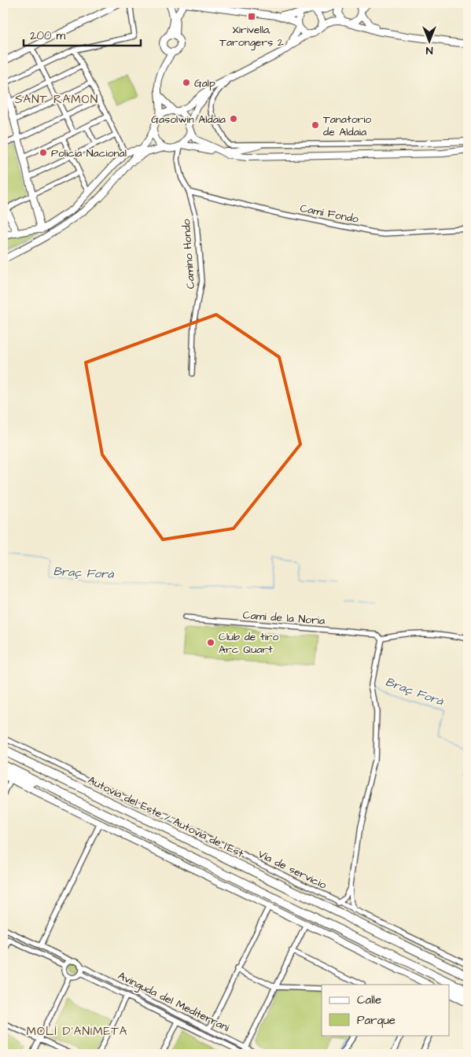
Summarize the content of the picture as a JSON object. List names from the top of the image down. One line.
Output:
{"streets":{"highway":["Autovía del Este / Autovia de l'Est"],"street":["Camí Fondo","Camino Hondo","Camí de la Noria","Vía de servicio","Avinguda del Mediterrani"]},"crossings":[["Camí Fondo","Camino Hondo"]],"districts":["SANT RAMON","MOLÍ D'ANIMETA"],"water":["Braç Forà"],"places":{"transit":["Xirivella, Tarongers 2"],"other":["Galp","Gasolwin Aldaia","Tanatorio de Aldaia","Policía Nacional","Club de tiro Arc Quart"]},"legend":["Calle","Parque"],"scale_bar":"200 m","north":"bottom"}
